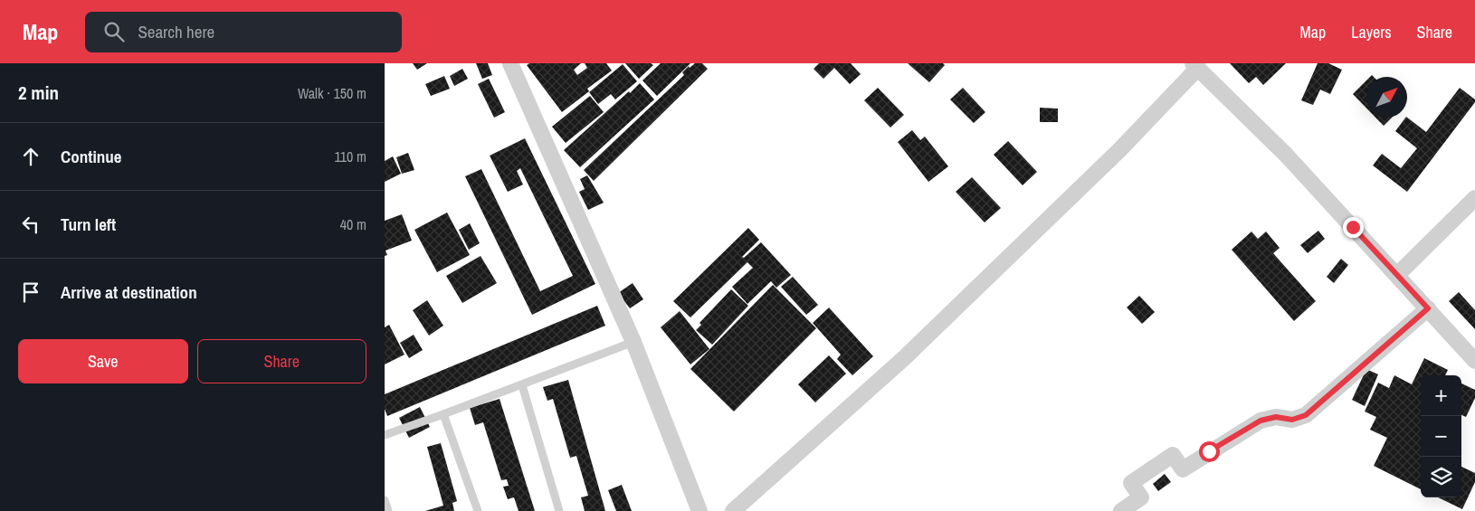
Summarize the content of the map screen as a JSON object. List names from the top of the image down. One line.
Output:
{"north":"top right","page":{"header":"Map","search":"Search here","nav":["Map","Layers","Share"],"heading":["2 min","Walk · 150 m"],"list":[["Continue","110 m"],["Turn left","40 m"],"Arrive at destination"],"buttons":["Save","Share"],"map_buttons":["+","−"]}}
